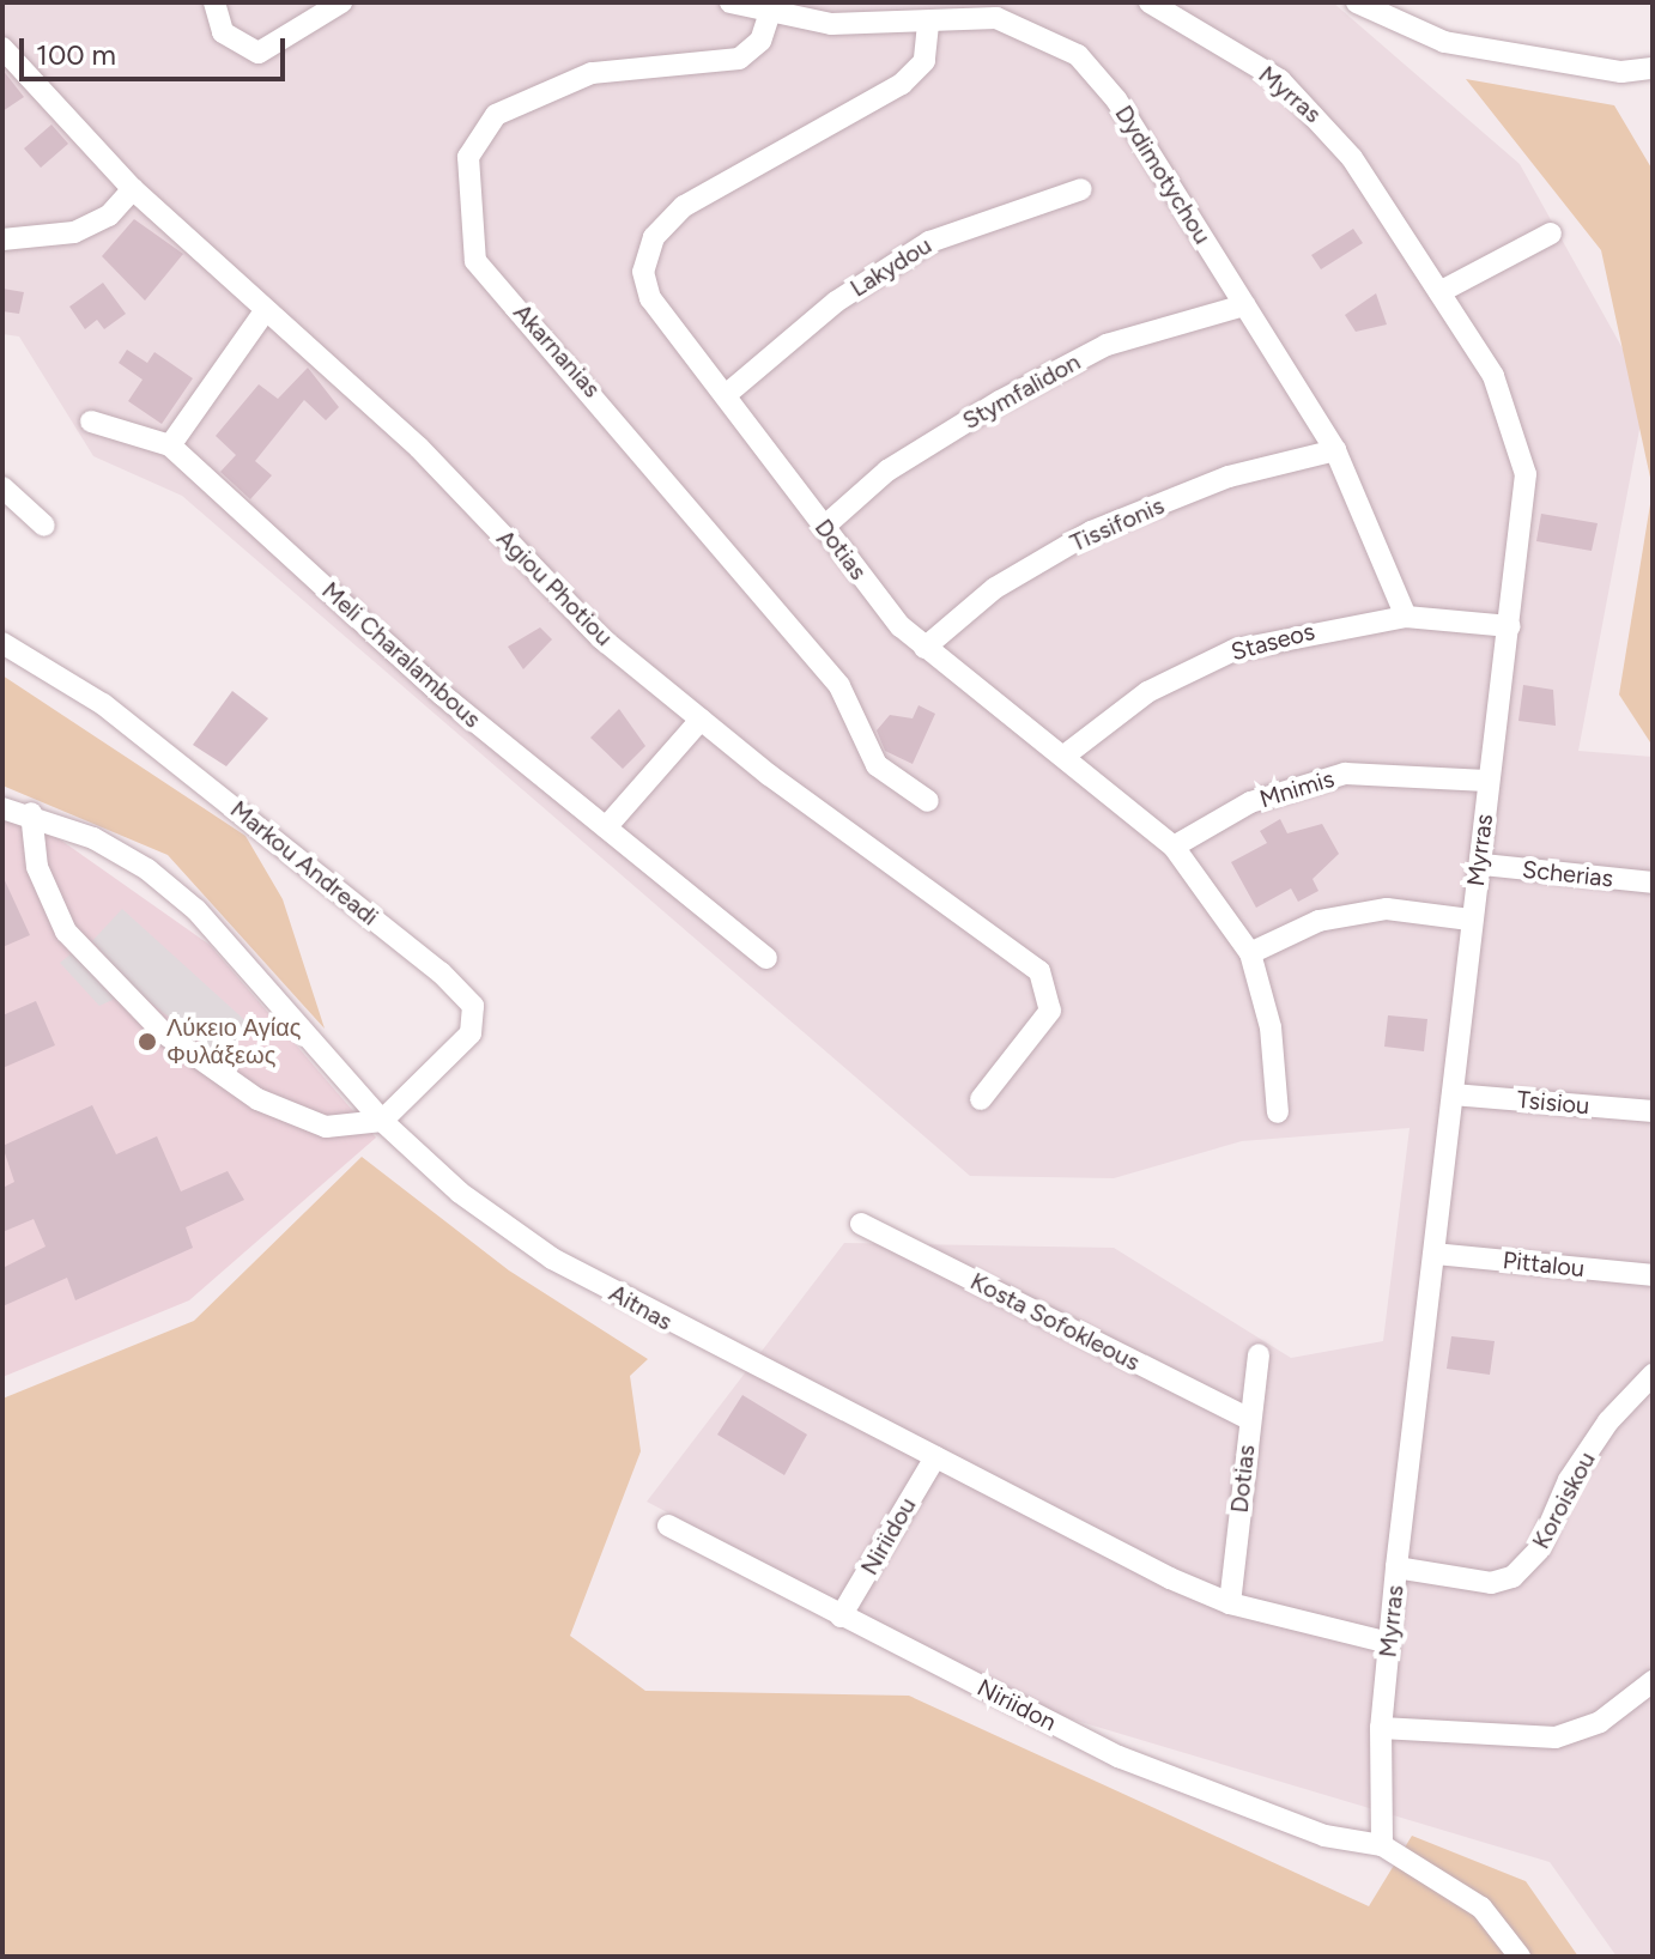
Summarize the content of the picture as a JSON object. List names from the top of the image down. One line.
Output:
{"streets":{"street":["Myrras","Dydimotychou","Lakydou","Akarnanias","Stymfalidon","Tissifonis","Dotias","Agiou Photiou","Staseos","Meli Charalambous","Mnimis","Markou Andreadi","Scherias","Tsisiou","Pittalou","Aitnas","Kosta Sofokleous","Koroiskou","Niriidou","Niriidon"]},"crossings":[["Myrras","Staseos"],["Myrras","Mnimis"],["Myrras","Scherias"],["Myrras","Tsisiou"],["Myrras","Pittalou"],["Myrras","Aitnas"],["Myrras","Koroiskou"],["Myrras","Niriidon"],["Dydimotychou","Akarnanias"],["Dydimotychou","Stymfalidon"],["Dydimotychou","Tissifonis"],["Dydimotychou","Dotias"],["Dydimotychou","Staseos"],["Lakydou","Dotias"],["Stymfalidon","Dotias"],["Tissifonis","Dotias"],["Dotias","Staseos"],["Dotias","Mnimis"],["Dotias","Aitnas"],["Dotias","Kosta Sofokleous"],["Markou Andreadi","Aitnas"],["Aitnas","Niriidou"],["Niriidou","Niriidon"]],"places":["Λύκειο Αγίας Φυλάξεως"],"scale_bar":"100 m"}
